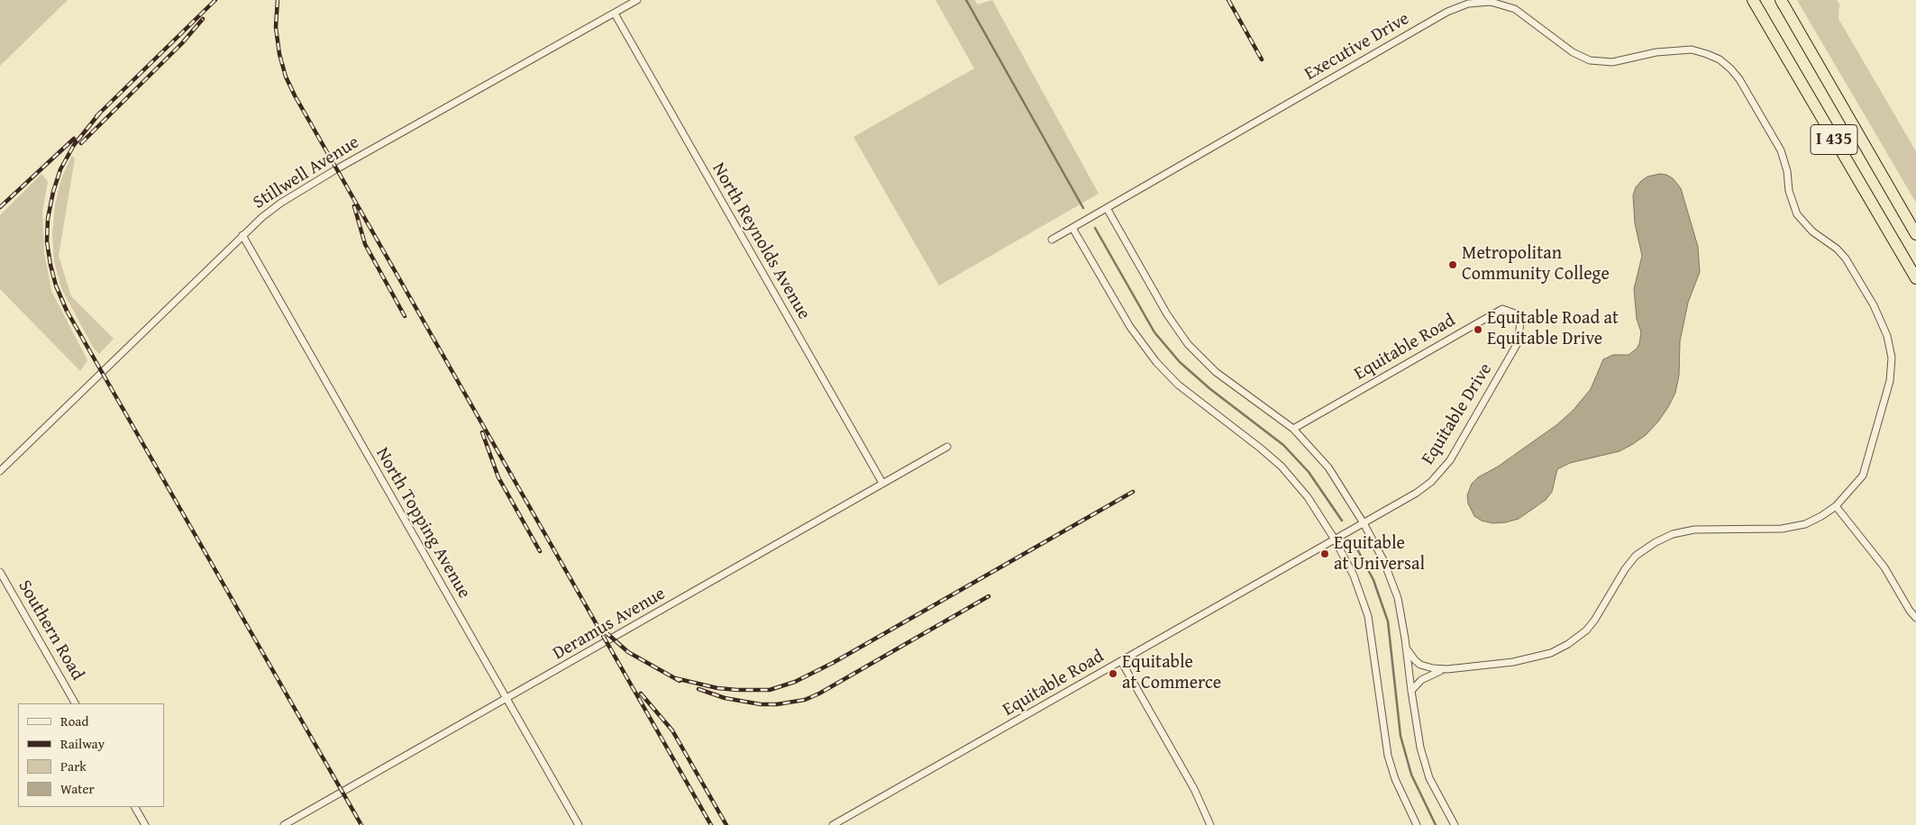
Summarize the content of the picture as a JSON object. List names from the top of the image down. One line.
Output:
{"streets":{"highway":["I 435"],"street":["Executive Drive","Stillwell Avenue","North Reynolds Avenue","Equitable Road","Equitable Drive","North Topping Avenue","Deramus Avenue","Southern Road"]},"crossings":[["Stillwell Avenue","North Reynolds Avenue"],["Stillwell Avenue","North Topping Avenue"],["North Reynolds Avenue","Deramus Avenue"],["Equitable Road","Equitable Drive"],["North Topping Avenue","Deramus Avenue"]],"places":["Metropolitan Community College","Equitable Road at Equitable Drive","Equitable at Universal","Equitable at Commerce"],"legend":["Road","Railway","Park","Water"]}
